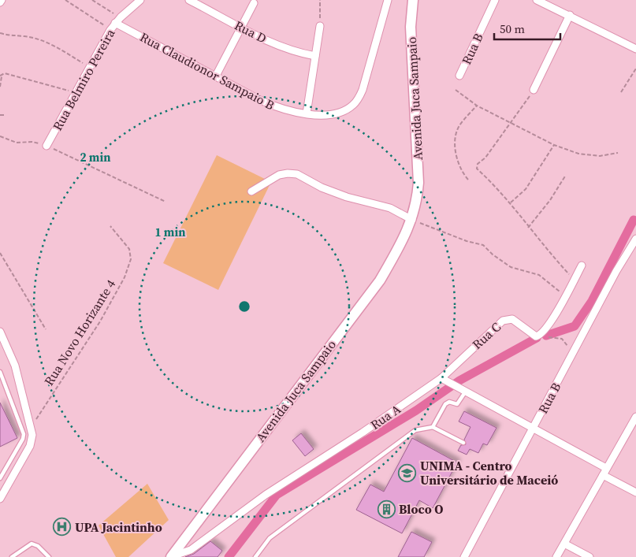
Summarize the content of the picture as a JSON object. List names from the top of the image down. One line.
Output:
{"streets":{"main road":["Avenida Juca Sampaio"],"street":["Rua D","Rua B","Rua Claudionor Sampaio B","Rua Belmiro Pereira","Rua C","Rua A"],"path":["Rua Novo Horizante 4"]},"crossings":[["Rua Claudionor Sampaio B","Rua Belmiro Pereira"],["Avenida Juca Sampaio","Rua A"],["Rua C","Rua A"]],"places":{"school or university":["UNIMA - Centro Universitário de Maceió"],"building":["Bloco O"],"hospital":["UPA Jacintinho"]},"scale_bar":"50 m","rings":["2 min","1 min"]}
